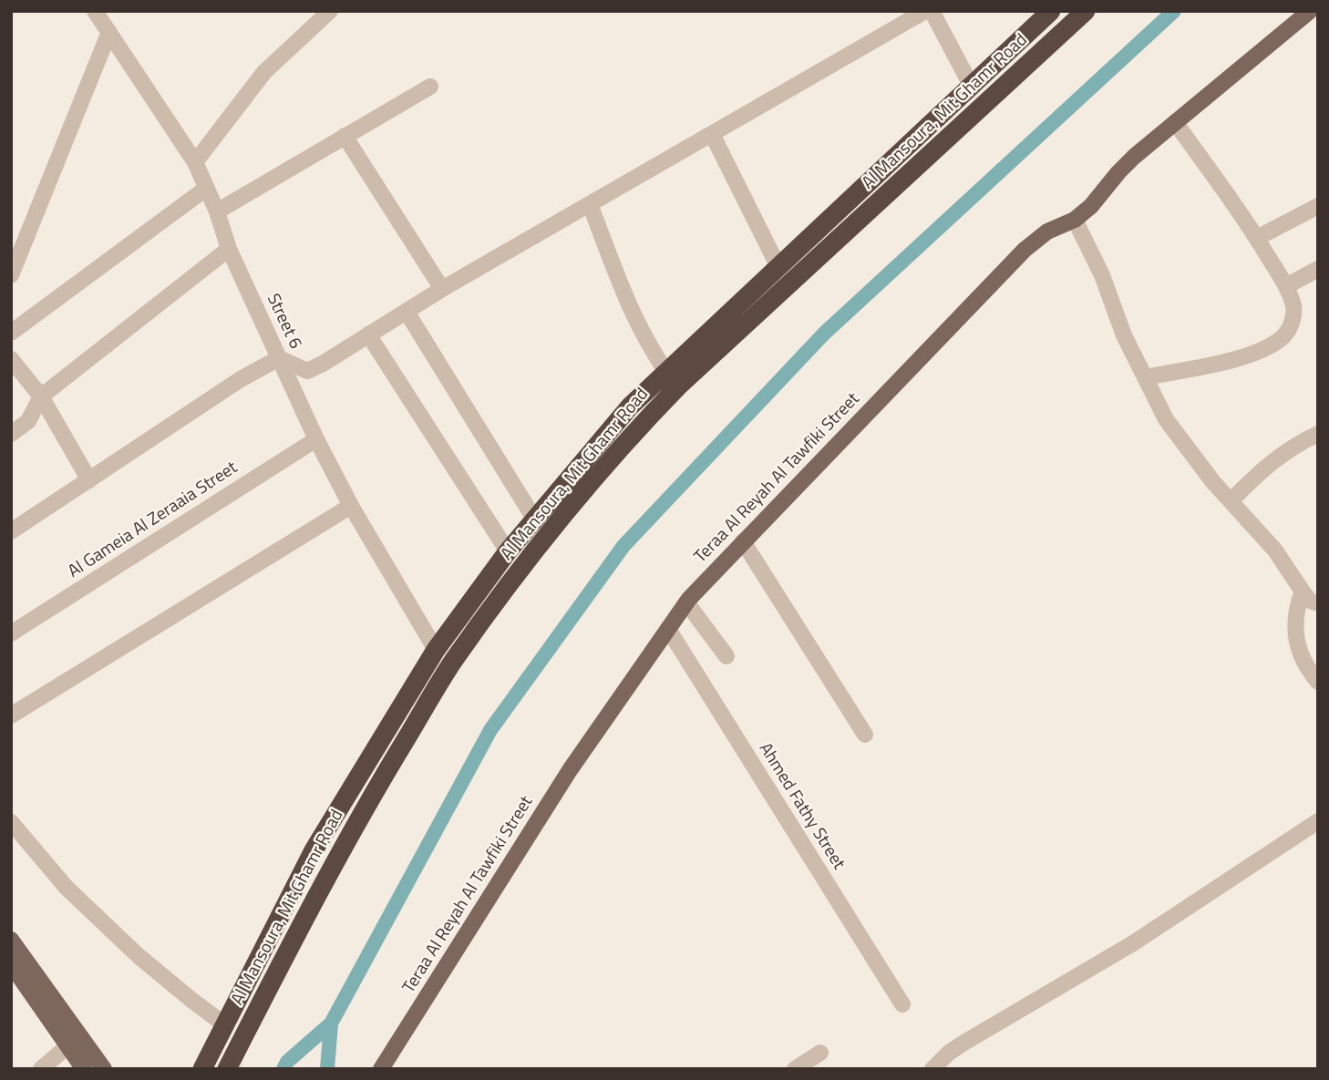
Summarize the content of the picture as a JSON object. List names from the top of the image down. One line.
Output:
{"streets":{"highway":["Al Mansoura, Mit Ghamr Road"],"main road":["Teraa Al Reyah Al Tawfiki Street"],"street":["Street 6","Al Gameia Al Zeraaia Street","Ahmed Fathy Street"]},"crossings":[["Al Mansoura, Mit Ghamr Road","Street 6"],["Street 6","Al Gameia Al Zeraaia Street"],["Teraa Al Reyah Al Tawfiki Street","Ahmed Fathy Street"]]}
